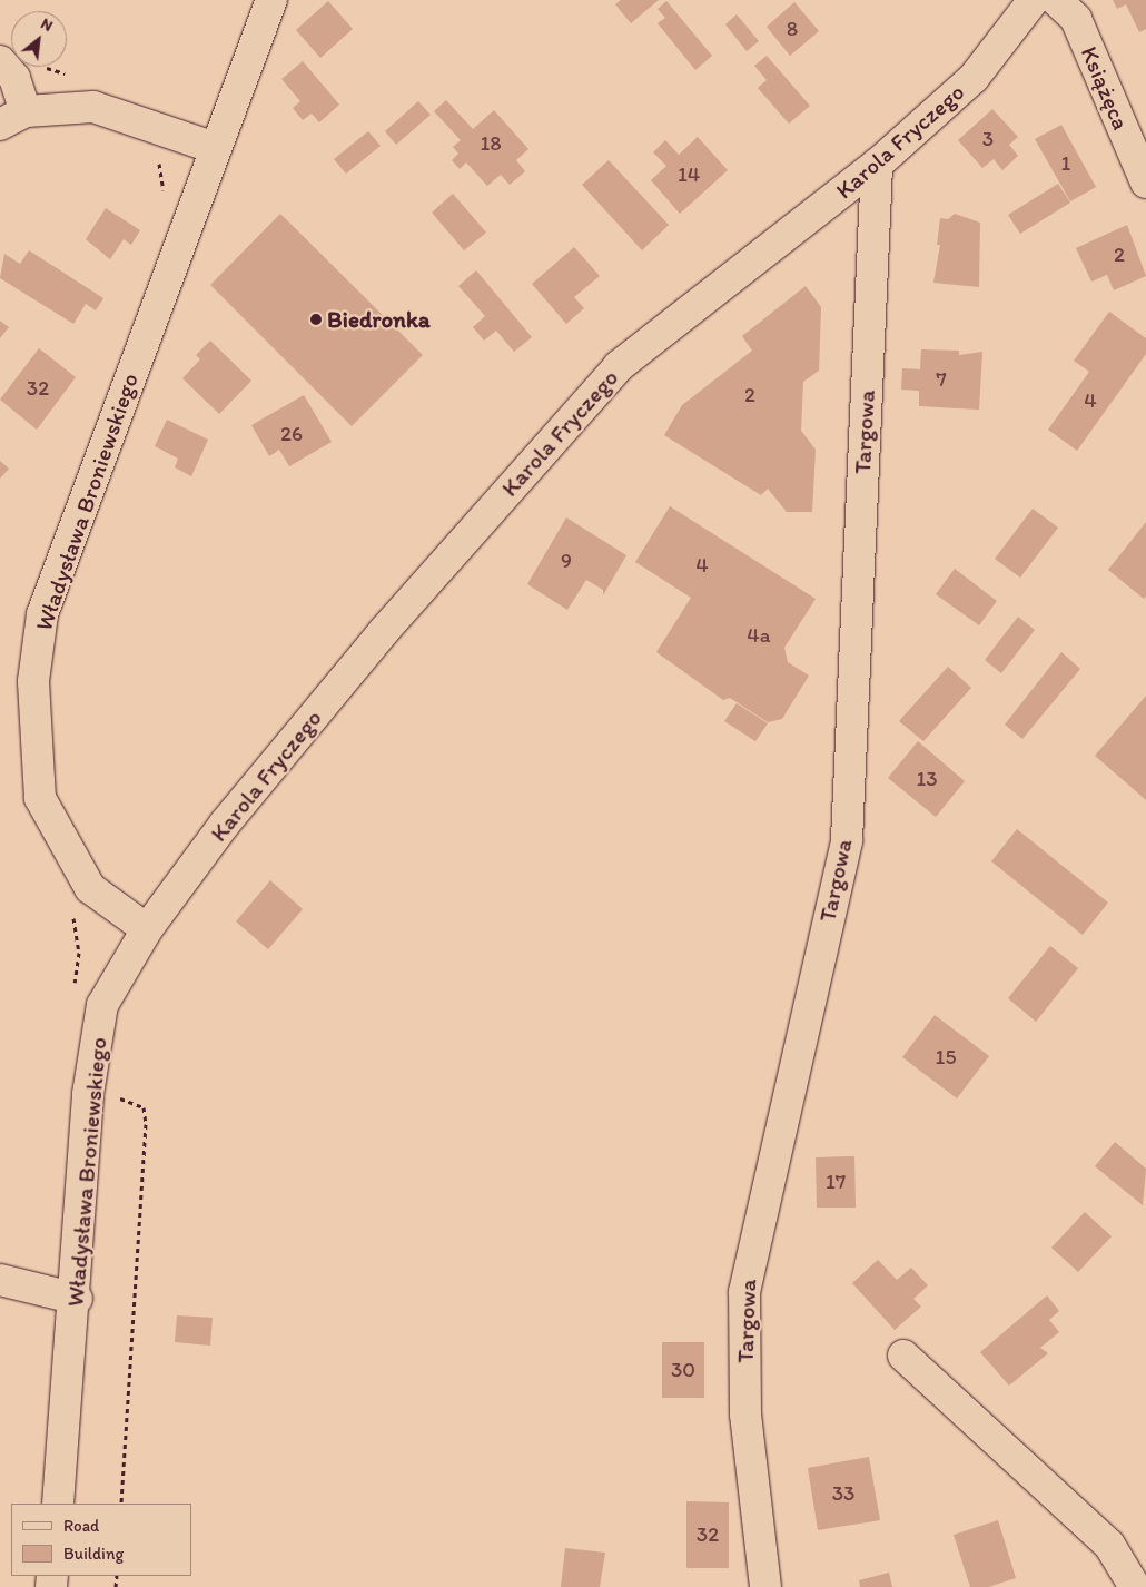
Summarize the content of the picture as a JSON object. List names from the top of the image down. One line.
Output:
{"streets":{"street":["Książęca","Karola Fryczego","Targowa","Władysława Broniewskiego"]},"crossings":[["Karola Fryczego","Targowa"],["Karola Fryczego","Władysława Broniewskiego"]],"places":["Biedronka"],"house_numbers":["8","3","18","1","14","2","7","32","2","4","26","9","4","4a","13","15","17","30","33","32"],"legend":["Road","Building"],"north":"top right"}
